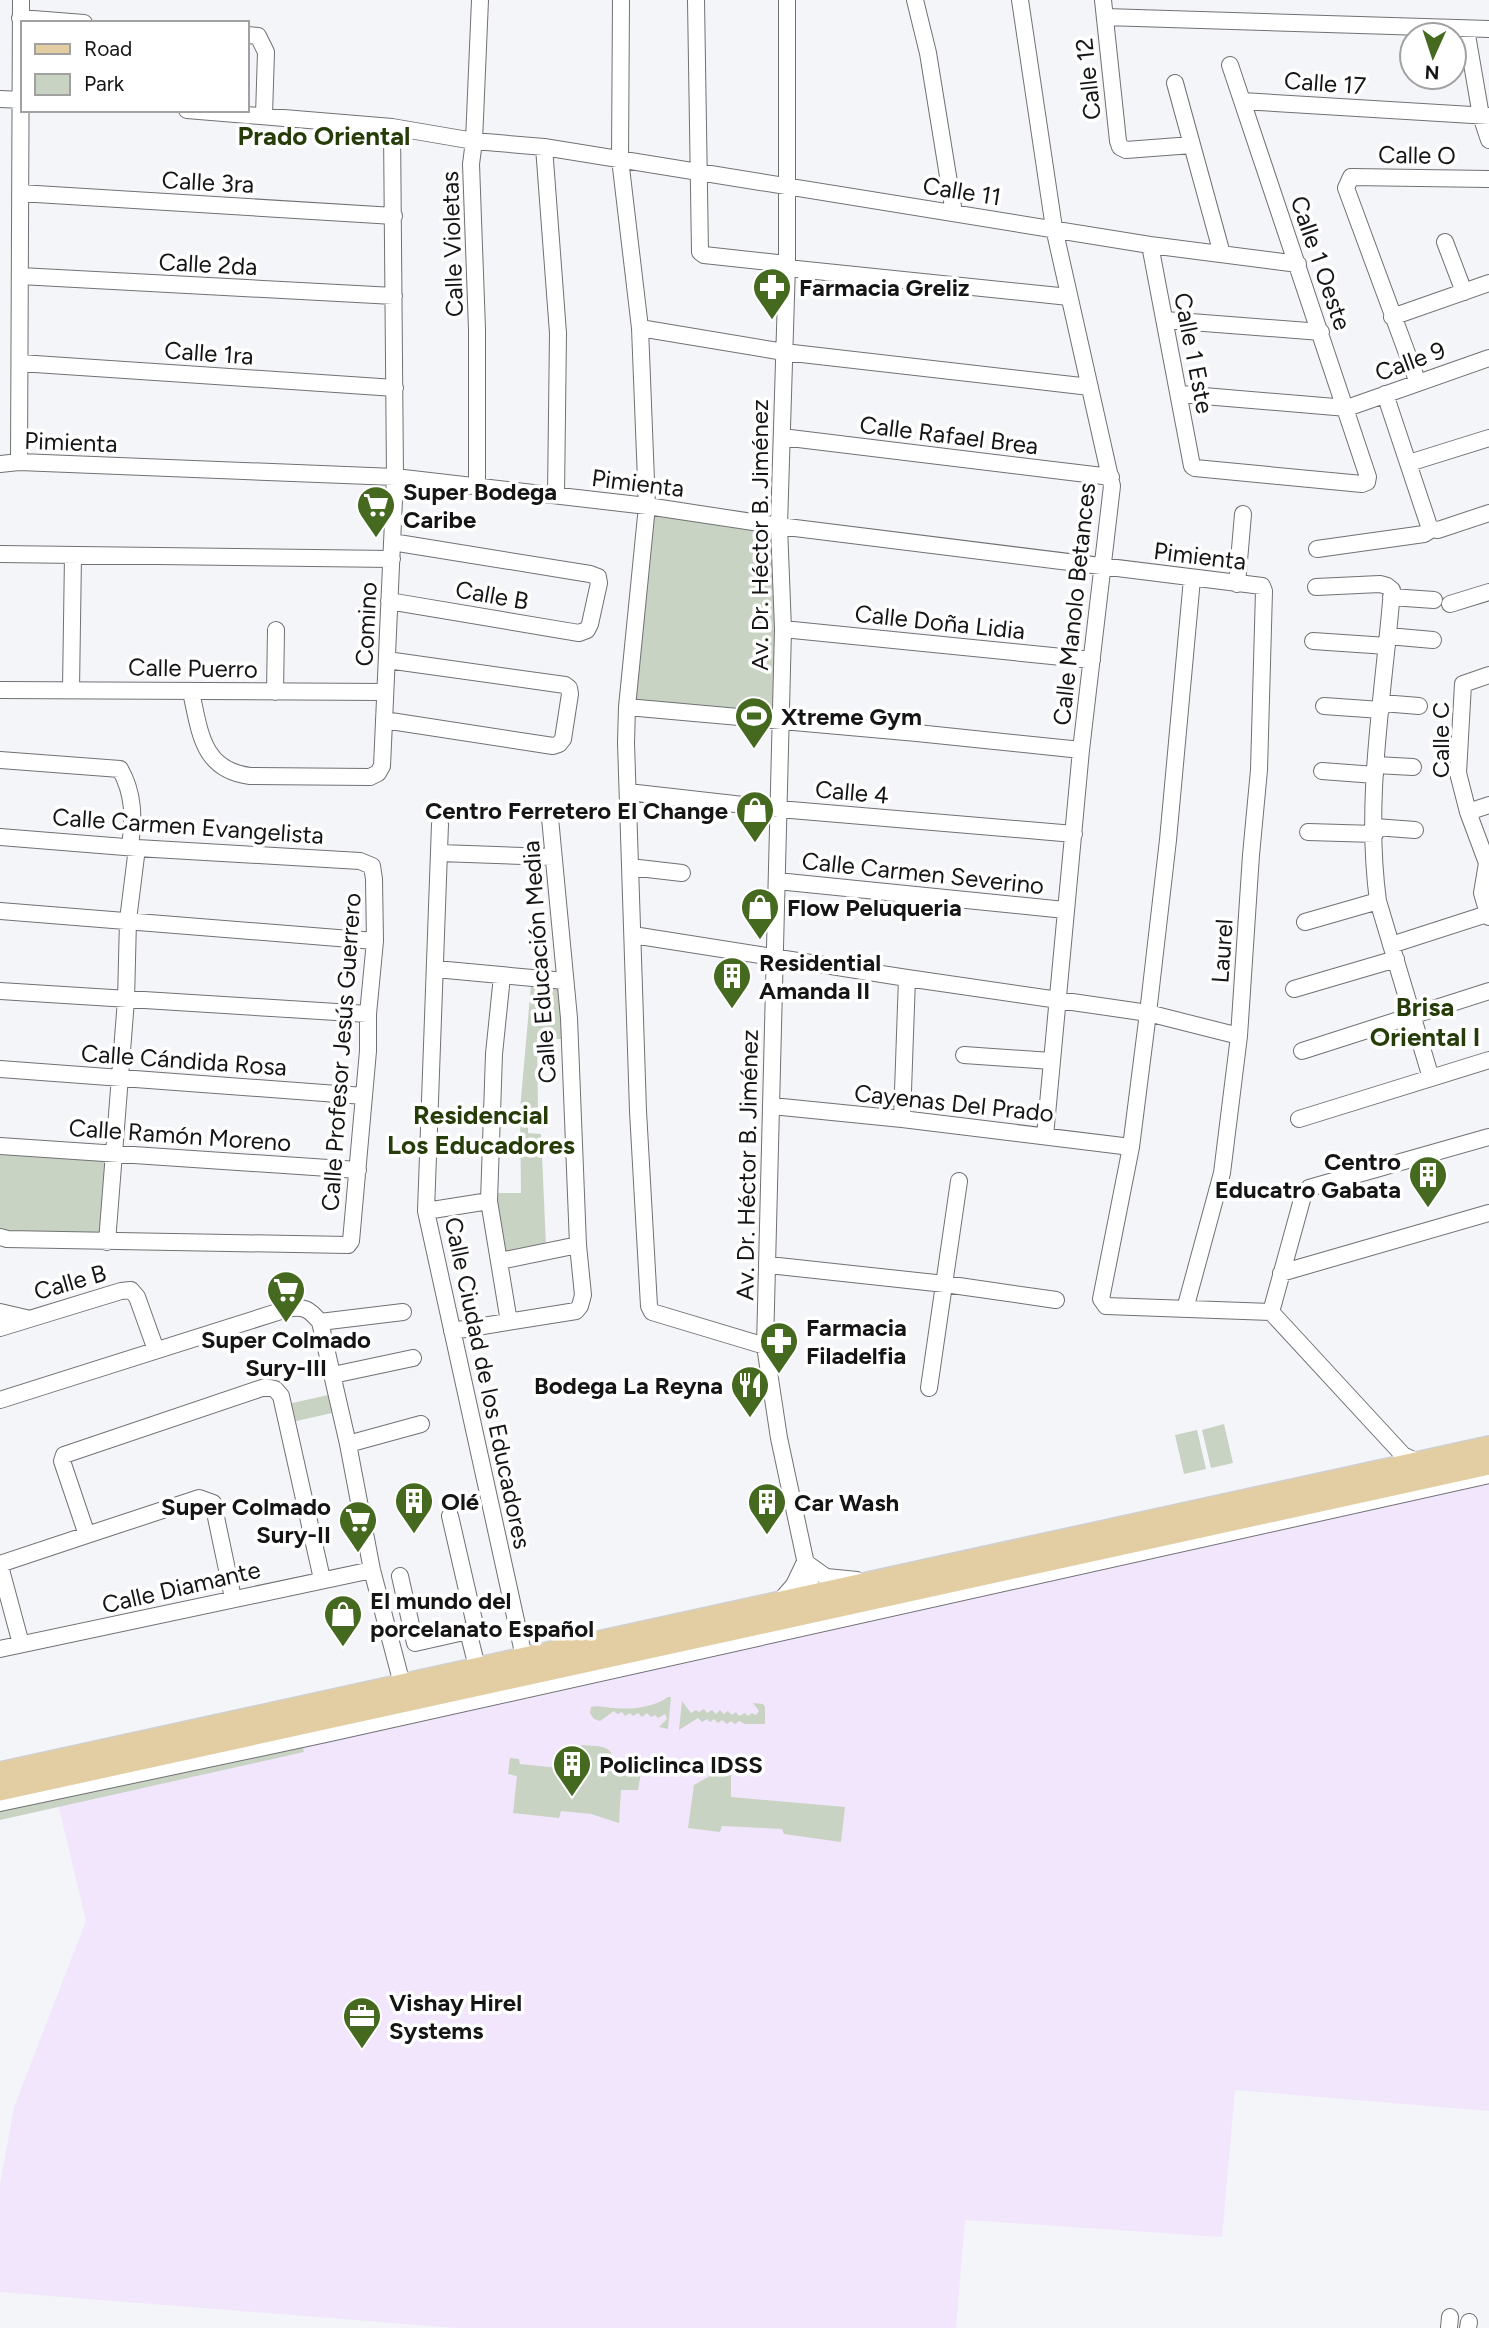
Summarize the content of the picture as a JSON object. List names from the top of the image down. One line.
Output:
{"streets":{"street":["Calle 12","Calle 17","Calle O","Calle 3ra","Calle 11","Calle Violetas","Calle 1 Oeste","Calle 2da","Calle 1ra","Calle 1 Este","Calle 9","Calle Rafael Brea","Pimienta","Av. Dr. Héctor B. Jiménez","Calle B","Calle Manolo Betances","Calle Doña Lidia","Comino","Calle Puerro","Calle C","Calle 4","Calle Carmen Evangelista","Calle Carmen Severino","Laurel","Calle Educación Media","Calle Profesor Jesús Guerrero","Calle Cándida Rosa","Cayenas Del Prado","Calle Ramón Moreno","Calle Ciudad de los Educadores","Calle Diamante"]},"crossings":[["Calle 17","Calle 1 Oeste"],["Calle 3ra","Comino"],["Calle 11","Calle Violetas"],["Calle 11","Calle 1 Oeste"],["Calle 11","Calle 1 Este"],["Calle 11","Av. Dr. Héctor B. Jiménez"],["Calle 11","Calle Manolo Betances"],["Calle 11","Comino"],["Calle Violetas","Pimienta"],["Calle 1 Oeste","Calle 1 Este"],["Calle 1 Oeste","Calle 9"],["Calle 2da","Comino"],["Calle 1ra","Comino"],["Calle Rafael Brea","Av. Dr. Héctor B. Jiménez"],["Calle Rafael Brea","Calle Manolo Betances"],["Pimienta","Av. Dr. Héctor B. Jiménez"],["Pimienta","Calle Manolo Betances"],["Pimienta","Comino"],["Pimienta","Laurel"],["Av. Dr. Héctor B. Jiménez","Calle Doña Lidia"],["Av. Dr. Héctor B. Jiménez","Calle 4"],["Av. Dr. Héctor B. Jiménez","Calle Carmen Severino"],["Av. Dr. Héctor B. Jiménez","Cayenas Del Prado"],["Calle B","Comino"],["Calle Manolo Betances","Calle Doña Lidia"],["Calle Manolo Betances","Calle 4"],["Calle Manolo Betances","Calle Carmen Severino"],["Calle Manolo Betances","Cayenas Del Prado"],["Comino","Calle Puerro"],["Calle Carmen Evangelista","Calle Profesor Jesús Guerrero"],["Calle Educación Media","Calle Ciudad de los Educadores"],["Calle Profesor Jesús Guerrero","Calle Cándida Rosa"],["Calle Profesor Jesús Guerrero","Calle Ramón Moreno"]],"districts":["Prado Oriental","Brisa Oriental I","Residencial Los Educadores"],"places":{"pharmacy":["Farmacia Greliz","Farmacia Filadelfia"],"supermarket":["Super Bodega Caribe","Super Colmado Sury-III","Super Colmado Sury-II"],"sports":["Xtreme Gym"],"shop":["Centro Ferretero El Change","Flow Peluqueria","El mundo del porcelanato Español"],"building":["Residential Amanda II","Centro Educatro Gabata","Olé","Car Wash","Policlinca IDSS"],"restaurant":["Bodega La Reyna"],"office":["Vishay Hirel Systems"]},"legend":["Road","Park"],"north":"bottom"}
